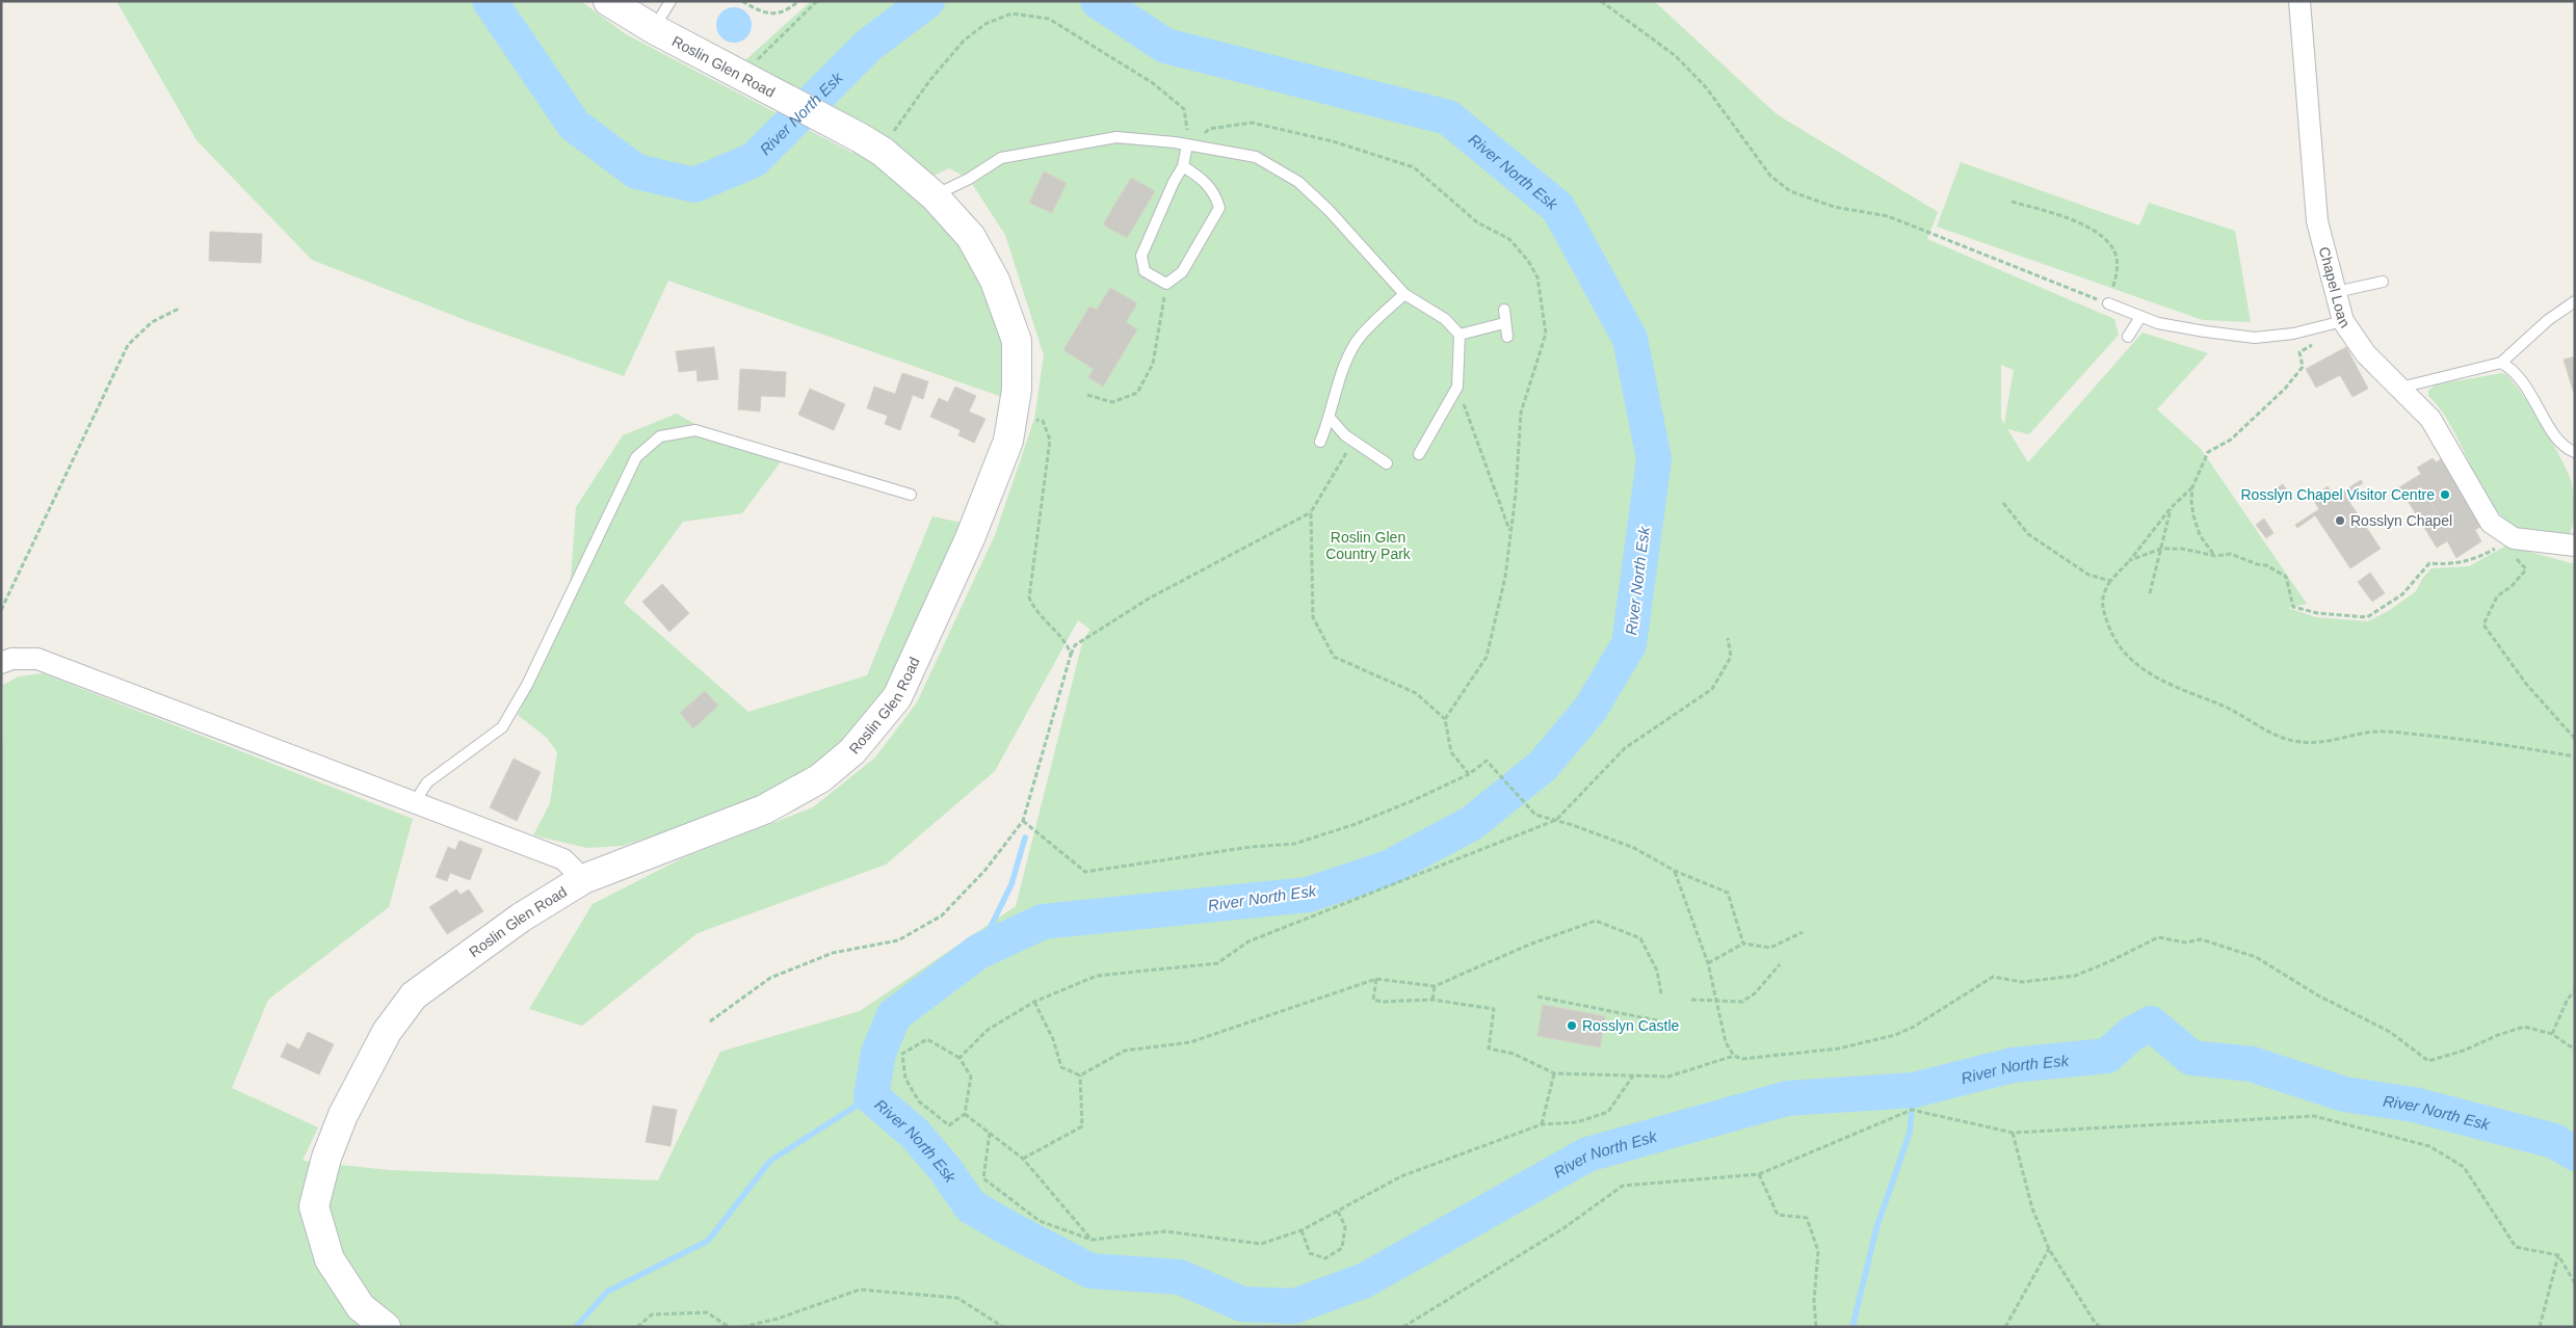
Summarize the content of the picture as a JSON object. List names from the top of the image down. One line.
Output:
{"streets":{"main road":["Roslin Glen Road"],"street":["Chapel Loan"]},"water":["River North Esk"],"parks":["Roslin Glen Country Park"],"places":["Rosslyn Chapel Visitor Centre","Rosslyn Chapel","Rosslyn Castle"]}
